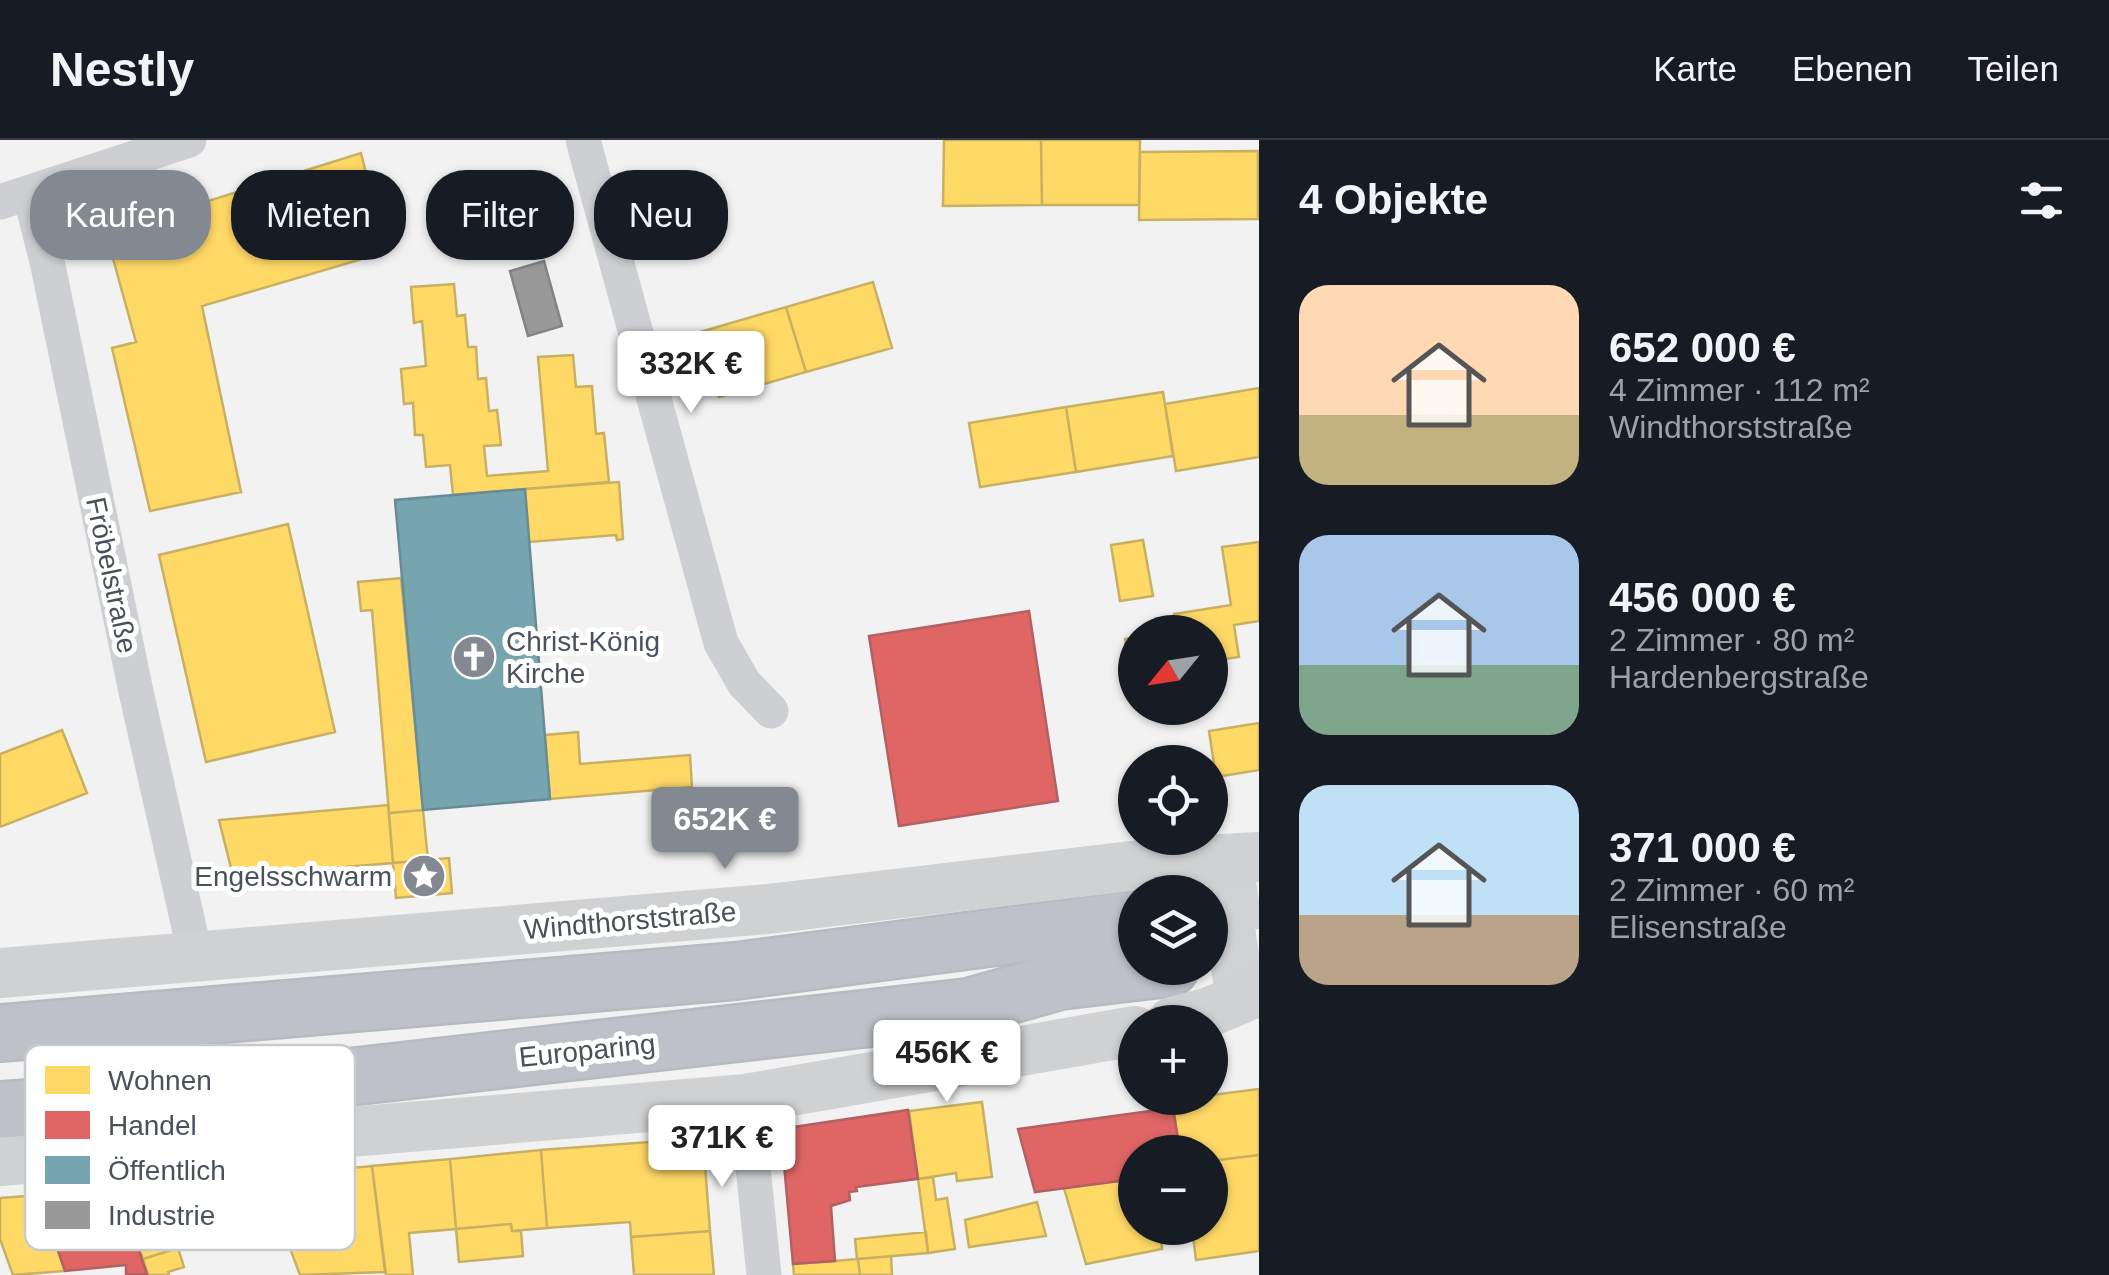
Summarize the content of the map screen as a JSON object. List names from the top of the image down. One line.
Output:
{"streets":{"highway":["Europaring"],"main road":["Windthorststraße"],"street":["Fröbelstraße"]},"crossings":[["Fröbelstraße","Windthorststraße"]],"places":{"church":["Christ-König Kirche"],"place":["Engelsschwarm"]},"legend":["Wohnen","Handel","Öffentlich","Industrie"],"north":"bottom left","page":{"header":"Nestly","nav":["Karte","Ebenen","Teilen"],"heading":"4 Objekte","chip":["Kaufen","Mieten","Filter","Neu"],"list":[{"name":"652 000 €","note":"4 Zimmer · 112 m² · Windthorststraße"},{"name":"456 000 €","note":"2 Zimmer · 80 m² · Hardenbergstraße"},{"name":"371 000 €","note":"2 Zimmer · 60 m² · Elisenstraße"}],"price":["332K €","652K €","456K €","371K €"],"map_buttons":["+","−"]}}
